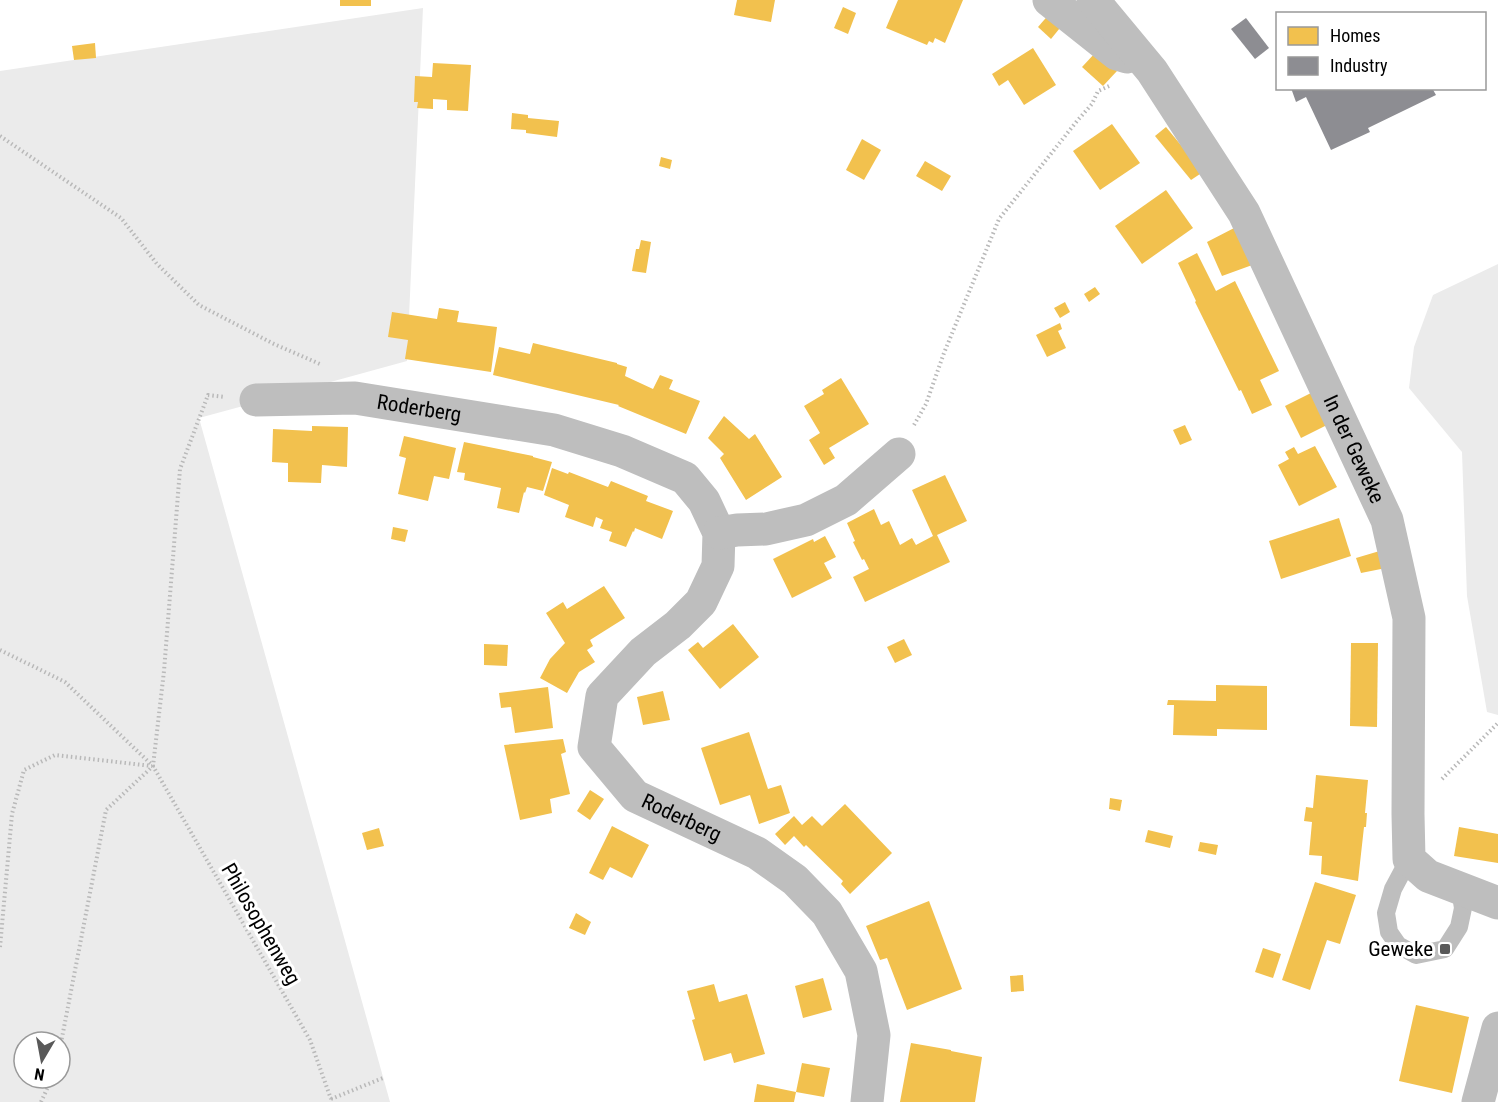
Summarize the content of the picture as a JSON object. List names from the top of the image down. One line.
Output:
{"streets":{"street":["Roderberg","In der Geweke"],"path":["Philosophenweg"]},"places":{"transit":["Geweke"]},"legend":["Homes","Industry"],"north":"bottom"}
